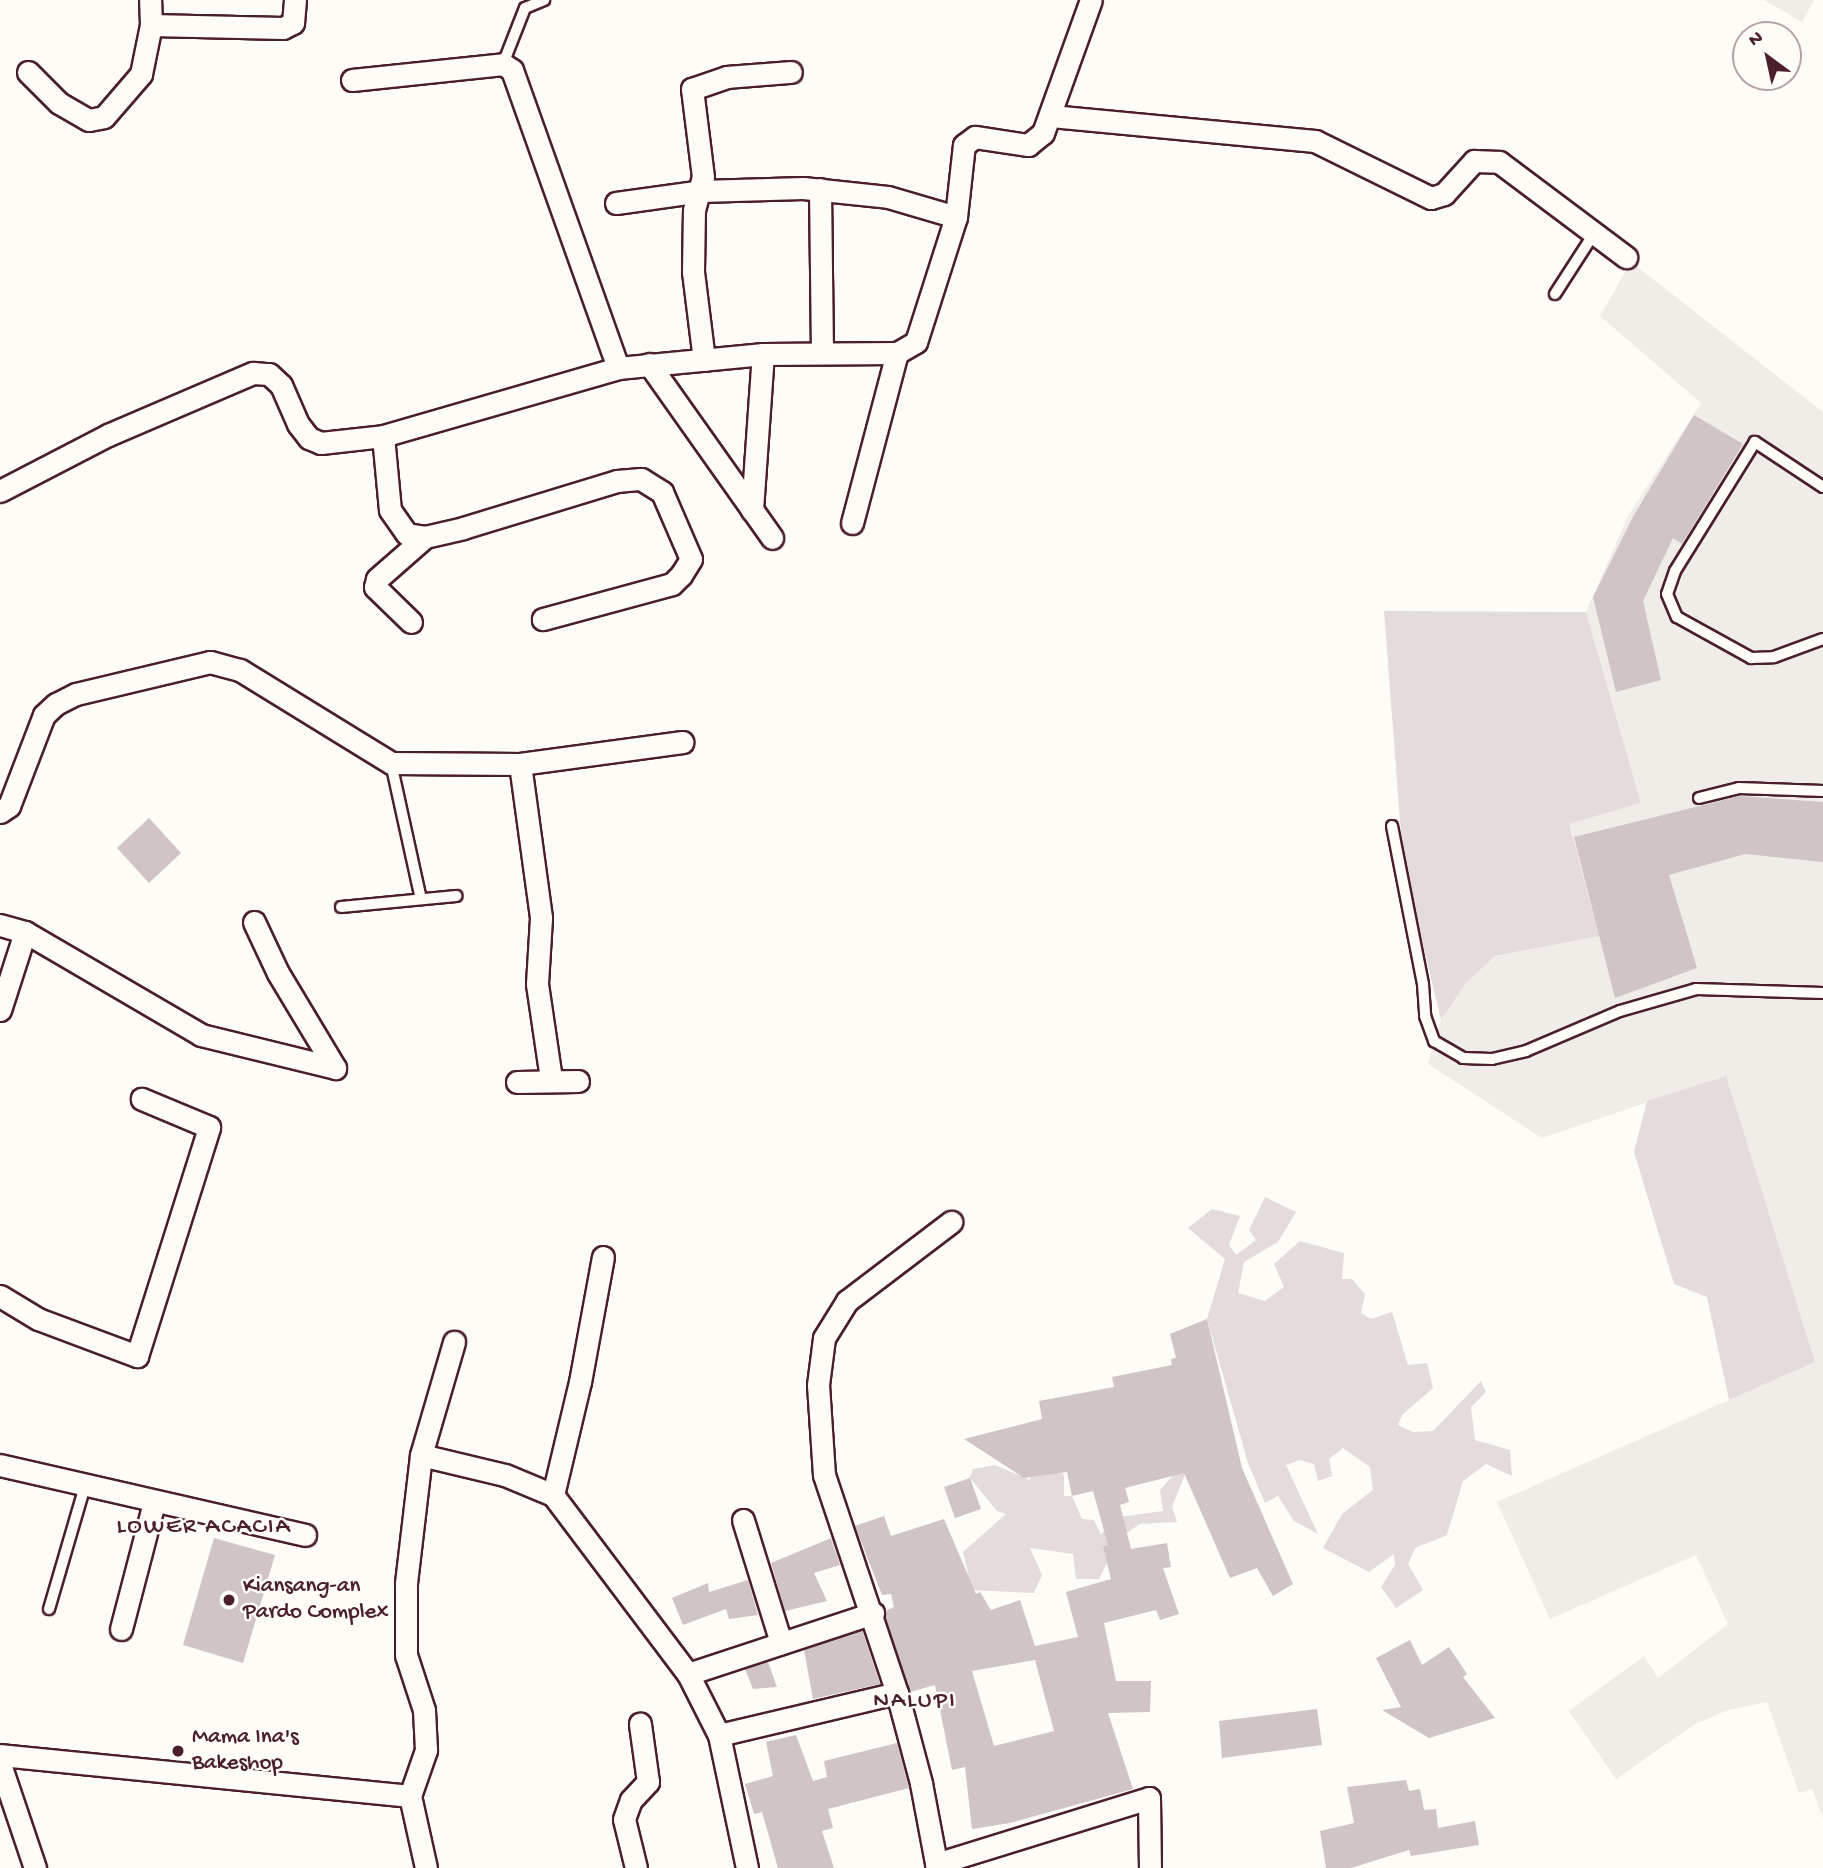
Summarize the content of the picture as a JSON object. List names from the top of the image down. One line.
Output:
{"districts":["LOWER ACACIA","NALUPI"],"places":["Kiansang-an Pardo Complex","Mama Ina's Bakeshop"],"north":"top left"}
